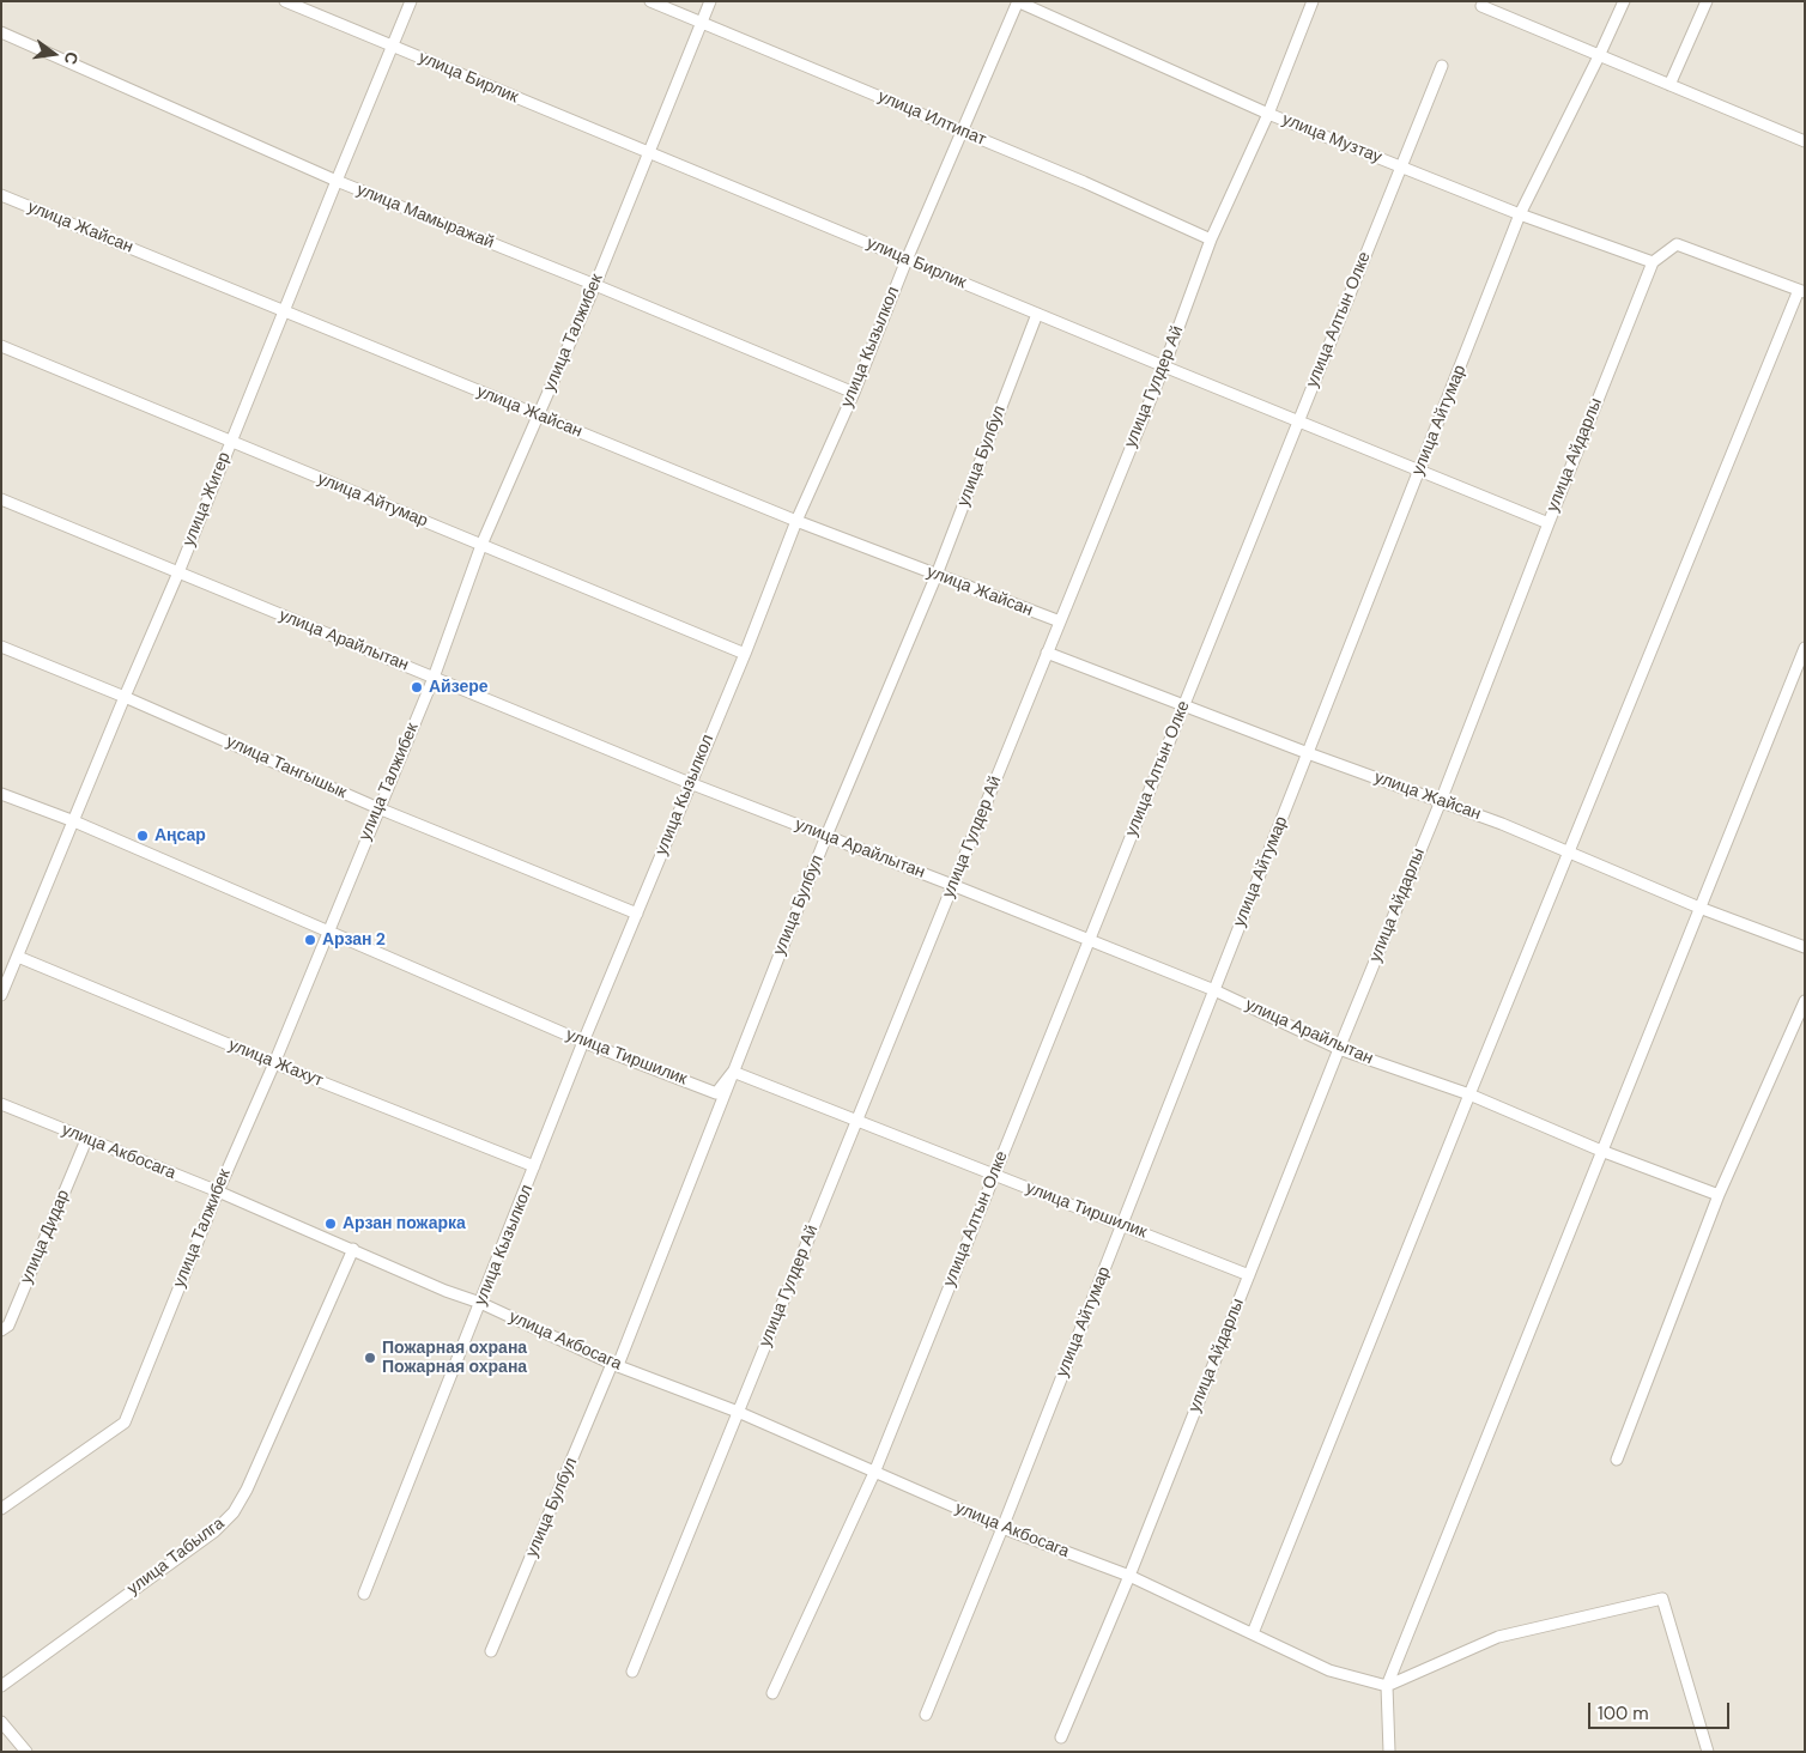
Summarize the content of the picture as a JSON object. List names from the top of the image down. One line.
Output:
{"streets":{"street":["улица Бирлик","улица Илтипат","улица Музтау","улица Мамыражай","улица Жайсан","улица Алтын Олке","улица Талжибек","улица Кызылкол","улица Гулдер Ай","улица Айтумар","улица Айдарлы","улица Булбул","улица Жигер","улица Арайлытан","улица Тангышык","улица Тиршилик","улица Жахут","улица Акбосага","улица Дидар","улица Табылга"]},"crossings":[["улица Бирлик","улица Алтын Олке"],["улица Бирлик","улица Талжибек"],["улица Бирлик","улица Кызылкол"],["улица Бирлик","улица Гулдер Ай"],["улица Бирлик","улица Айтумар"],["улица Бирлик","улица Айдарлы"],["улица Бирлик","улица Булбул"],["улица Бирлик","улица Жигер"],["улица Илтипат","улица Талжибек"],["улица Илтипат","улица Кызылкол"],["улица Илтипат","улица Гулдер Ай"],["улица Музтау","улица Алтын Олке"],["улица Музтау","улица Кызылкол"],["улица Музтау","улица Гулдер Ай"],["улица Музтау","улица Айтумар"],["улица Музтау","улица Айдарлы"],["улица Мамыражай","улица Талжибек"],["улица Мамыражай","улица Кызылкол"],["улица Мамыражай","улица Жигер"],["улица Жайсан","улица Алтын Олке"],["улица Жайсан","улица Талжибек"],["улица Жайсан","улица Кызылкол"],["улица Жайсан","улица Гулдер Ай"],["улица Жайсан","улица Айтумар"],["улица Жайсан","улица Айдарлы"],["улица Жайсан","улица Булбул"],["улица Жайсан","улица Жигер"],["улица Алтын Олке","улица Арайлытан"],["улица Алтын Олке","улица Тиршилик"],["улица Алтын Олке","улица Акбосага"],["улица Талжибек","улица Айтумар"],["улица Талжибек","улица Арайлытан"],["улица Талжибек","улица Тангышык"],["улица Талжибек","улица Тиршилик"],["улица Талжибек","улица Жахут"],["улица Талжибек","улица Акбосага"],["улица Кызылкол","улица Айтумар"],["улица Кызылкол","улица Арайлытан"],["улица Кызылкол","улица Тангышык"],["улица Кызылкол","улица Тиршилик"],["улица Кызылкол","улица Жахут"],["улица Кызылкол","улица Акбосага"],["улица Гулдер Ай","улица Арайлытан"],["улица Гулдер Ай","улица Тиршилик"],["улица Гулдер Ай","улица Акбосага"],["улица Айтумар","улица Жигер"],["улица Айтумар","улица Арайлытан"],["улица Айтумар","улица Тиршилик"],["улица Айтумар","улица Акбосага"],["улица Айдарлы","улица Арайлытан"],["улица Айдарлы","улица Тиршилик"],["улица Айдарлы","улица Акбосага"],["улица Булбул","улица Арайлытан"],["улица Булбул","улица Тиршилик"],["улица Булбул","улица Акбосага"],["улица Жигер","улица Арайлытан"],["улица Жигер","улица Тангышык"],["улица Жигер","улица Тиршилик"],["улица Жигер","улица Жахут"],["улица Акбосага","улица Дидар"],["улица Акбосага","улица Табылга"]],"places":["Айзере","Аңсар","Арзан 2","Арзан пожарка","Пожарная охрана Пожарная охрана"],"scale_bar":"100 m","north":"right"}
